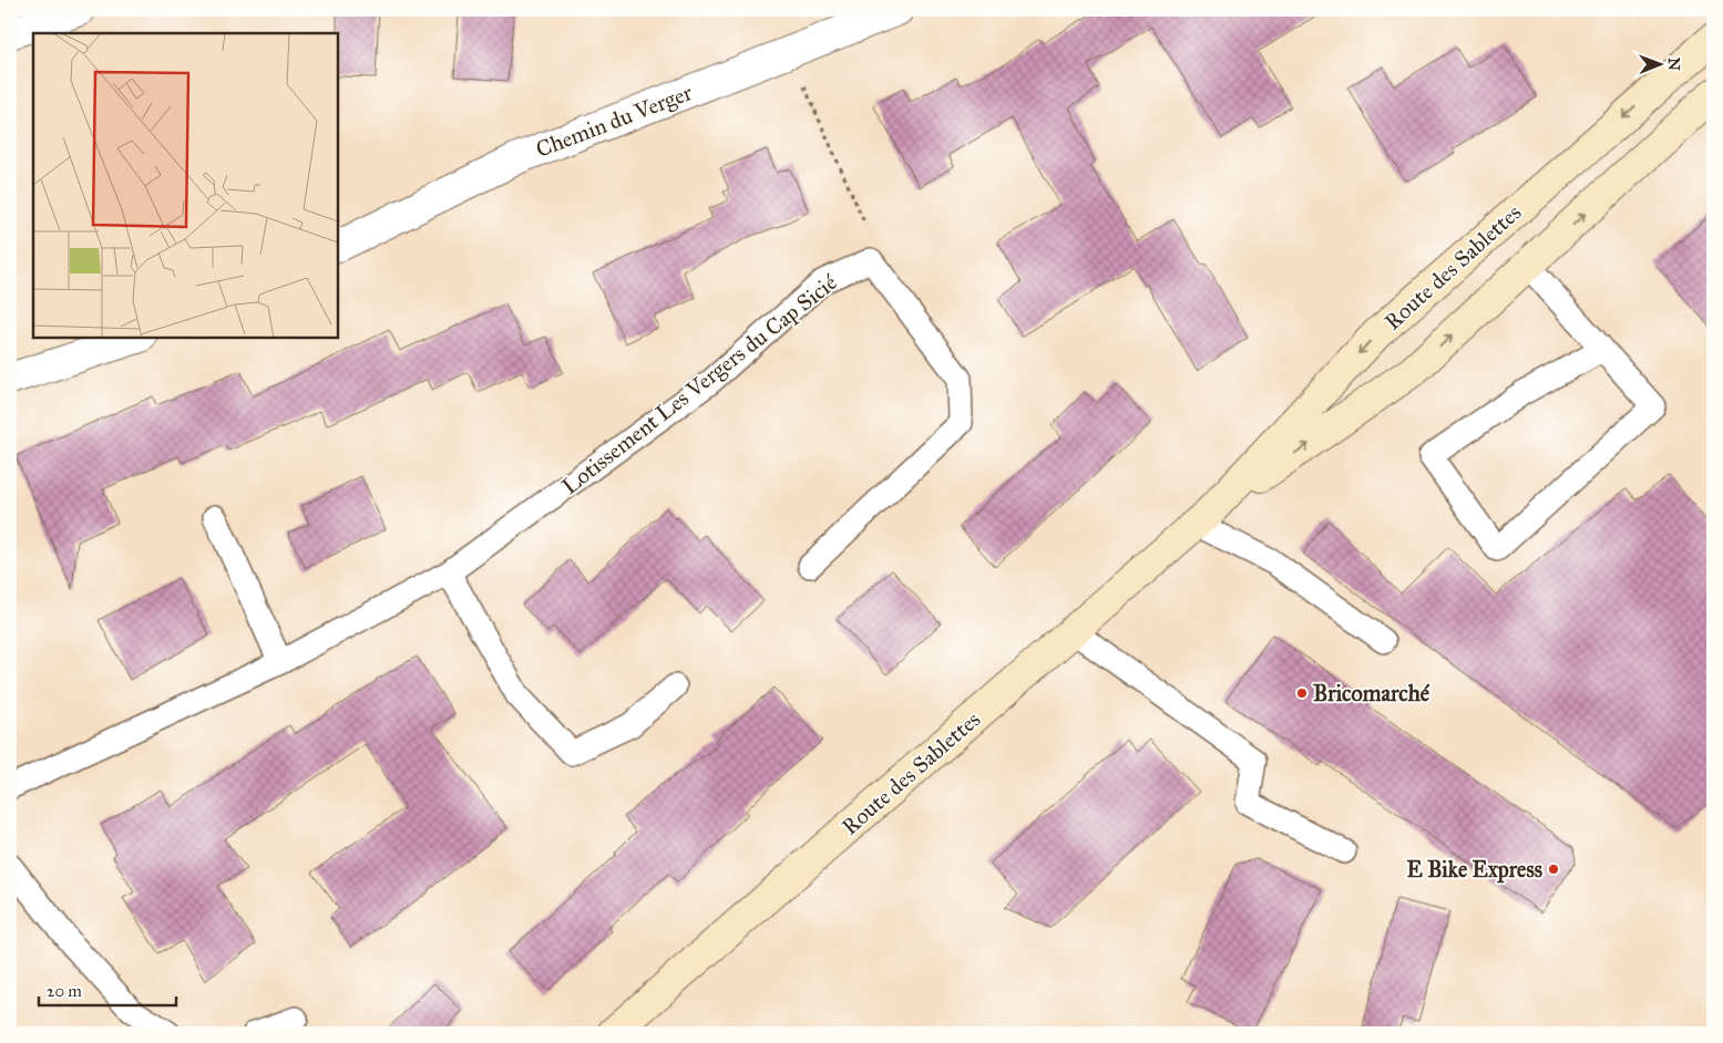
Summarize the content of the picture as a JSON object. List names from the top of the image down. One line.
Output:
{"streets":{"main road":["Route des Sablettes"],"street":["Chemin du Verger"],"lane":["Lotissement Les Vergers du Cap Sicié"]},"places":["Bricomarché","E Bike Express"],"scale_bar":"20 m","north":"right"}
